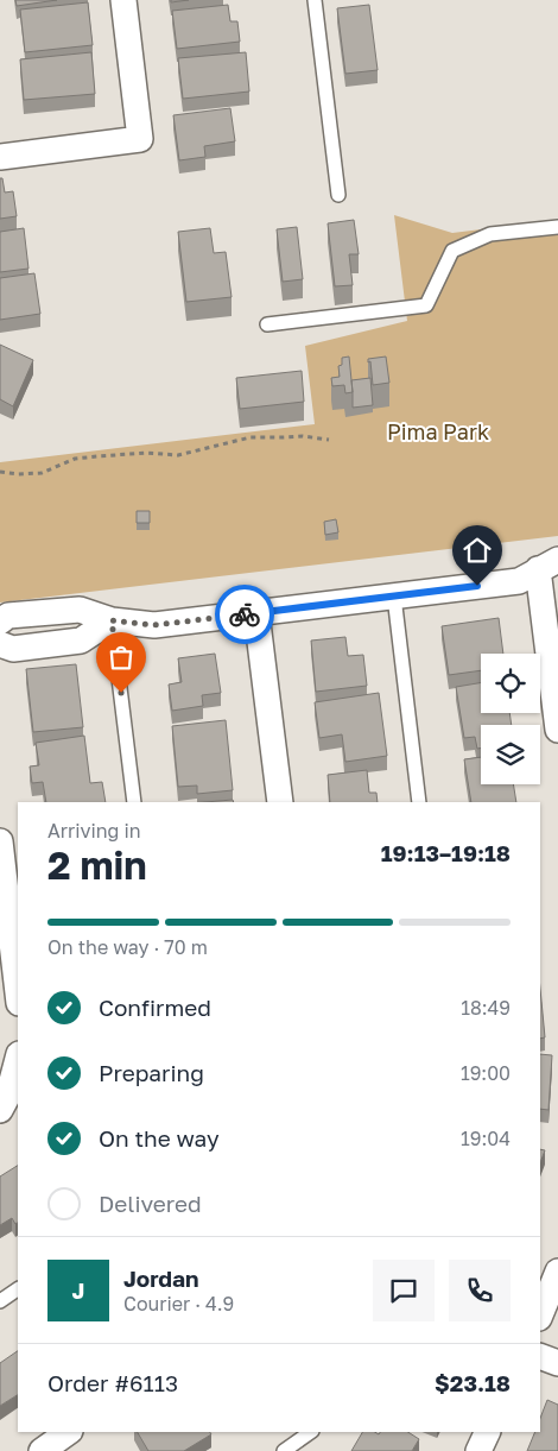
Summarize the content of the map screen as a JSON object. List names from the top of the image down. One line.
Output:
{"parks":["Pima Park"],"page":{"heading":["2 min","Arriving in","19:13–19:18"],"panel":["Jordan","Courier · 4.9","Order #6113","$23.18"],"bar":"On the way · 70 m","list":[["Confirmed","18:49"],["Preparing","19:00"],["On the way","19:04"],"Delivered"],"round":"J"}}
